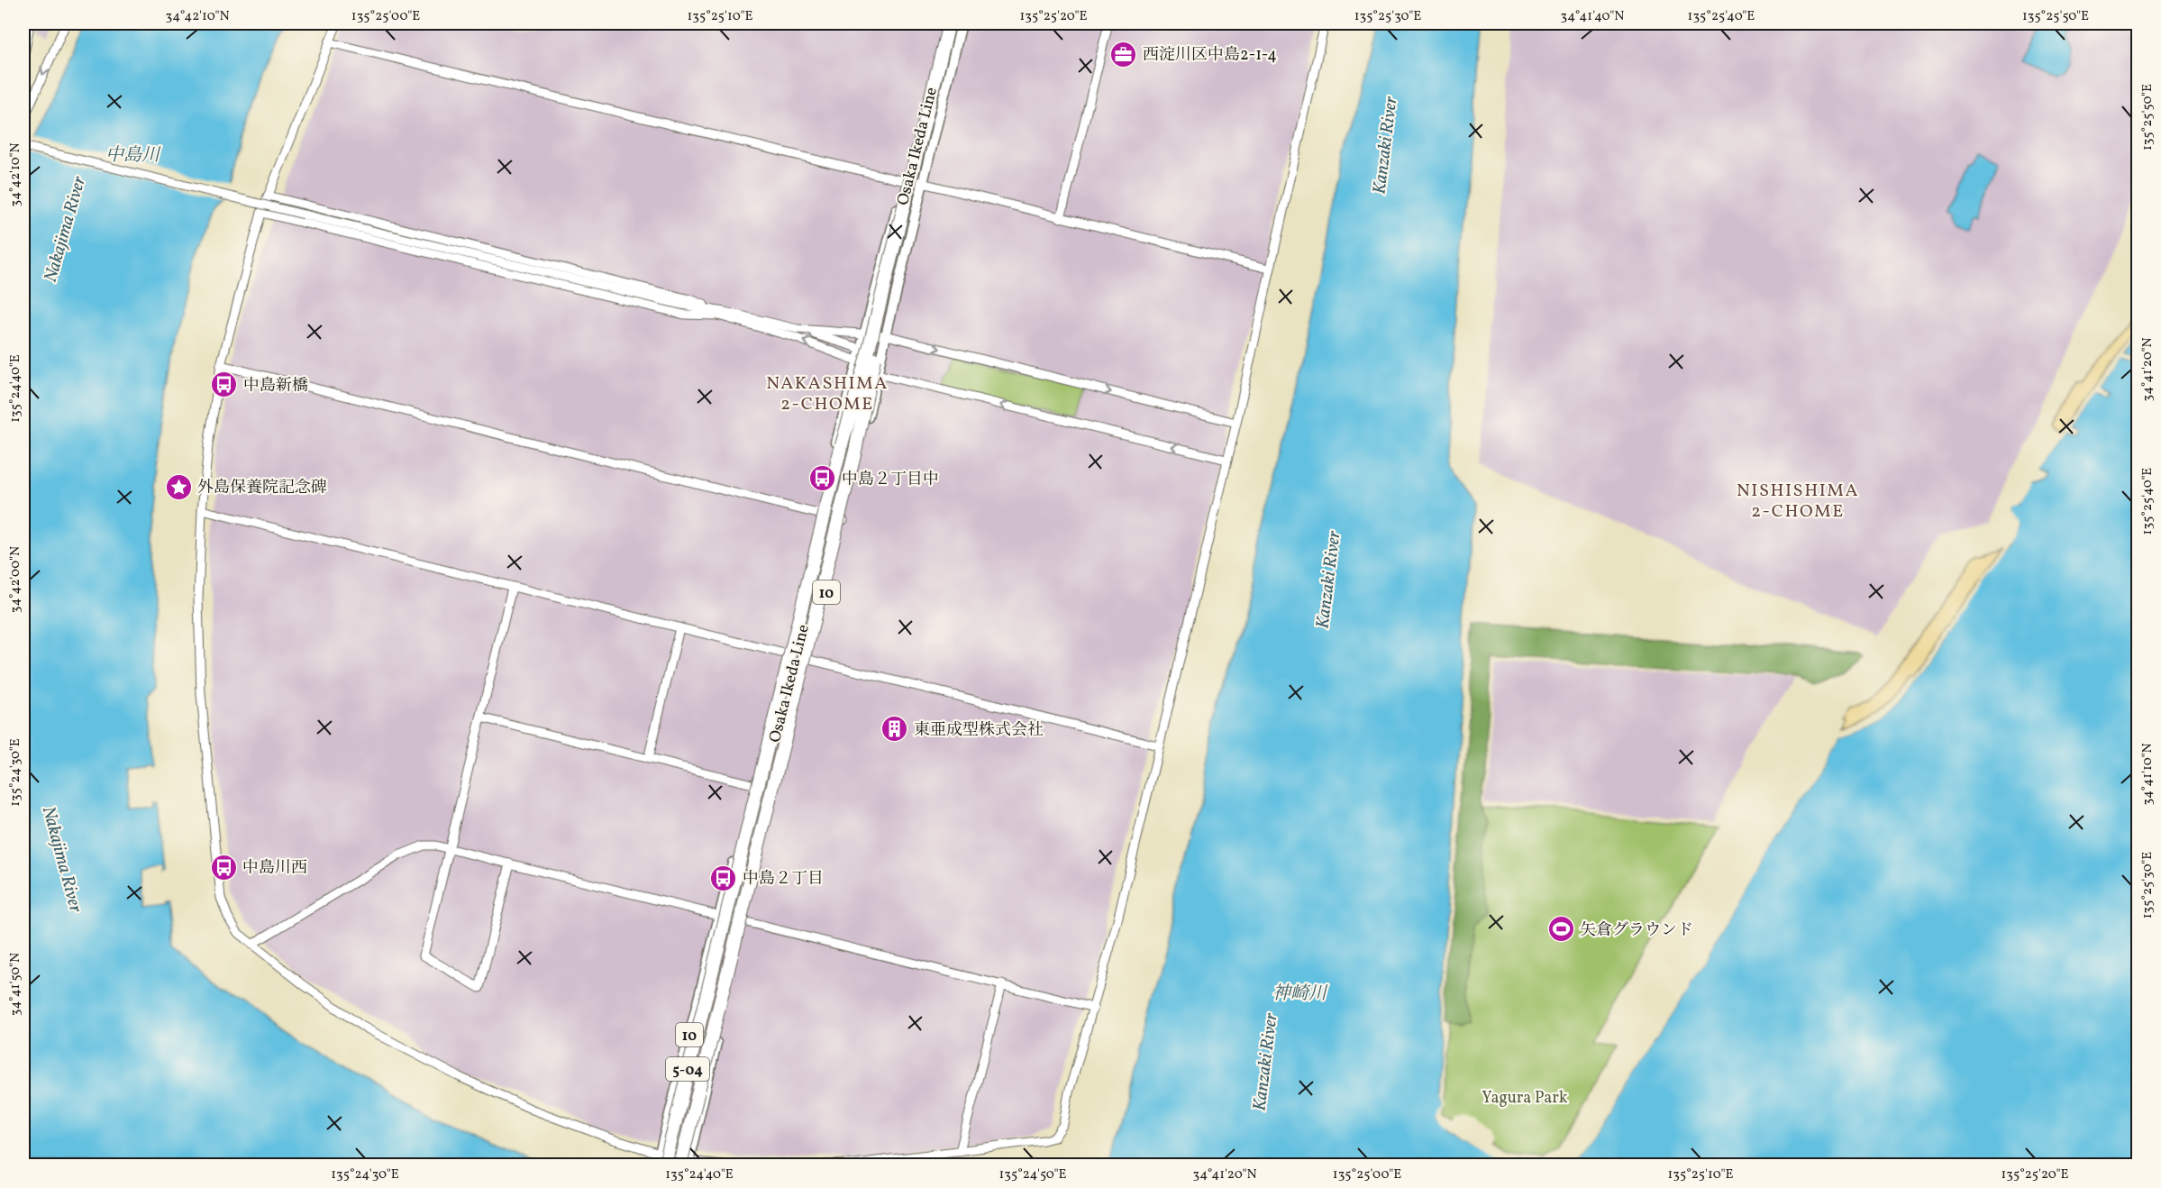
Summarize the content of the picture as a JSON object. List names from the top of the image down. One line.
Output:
{"streets":{"highway":["5-04"],"main road":["Osaka Ikeda Line","10"]},"crossings":[["Osaka Ikeda Line","5-04"]],"districts":["NAKASHIMA 2-CHOME","NISHISHIMA 2-CHOME"],"water":["Kanzaki River","中島川","Nakajima River","神崎川"],"parks":["Yagura Park"],"places":{"office":["西淀川区中島2-1-4"],"bus stop":["中島新橋","中島２丁目中","中島川西","中島２丁目"],"place":["外島保養院記念碑"],"building":["東亜成型株式会社"],"sports":["矢倉グラウンド"]},"coordinates":["34°42'10\"N","135°25'00\"E","135°25'10\"E","135°25'20\"E","135°25'30\"E","34°41'40\"N","135°25'40\"E","135°25'50\"E","34°41'20\"N","135°24'40\"E","34°42'00\"N","135°24'30\"E","34°41'10\"N","34°41'50\"N","135°24'50\"E"]}
